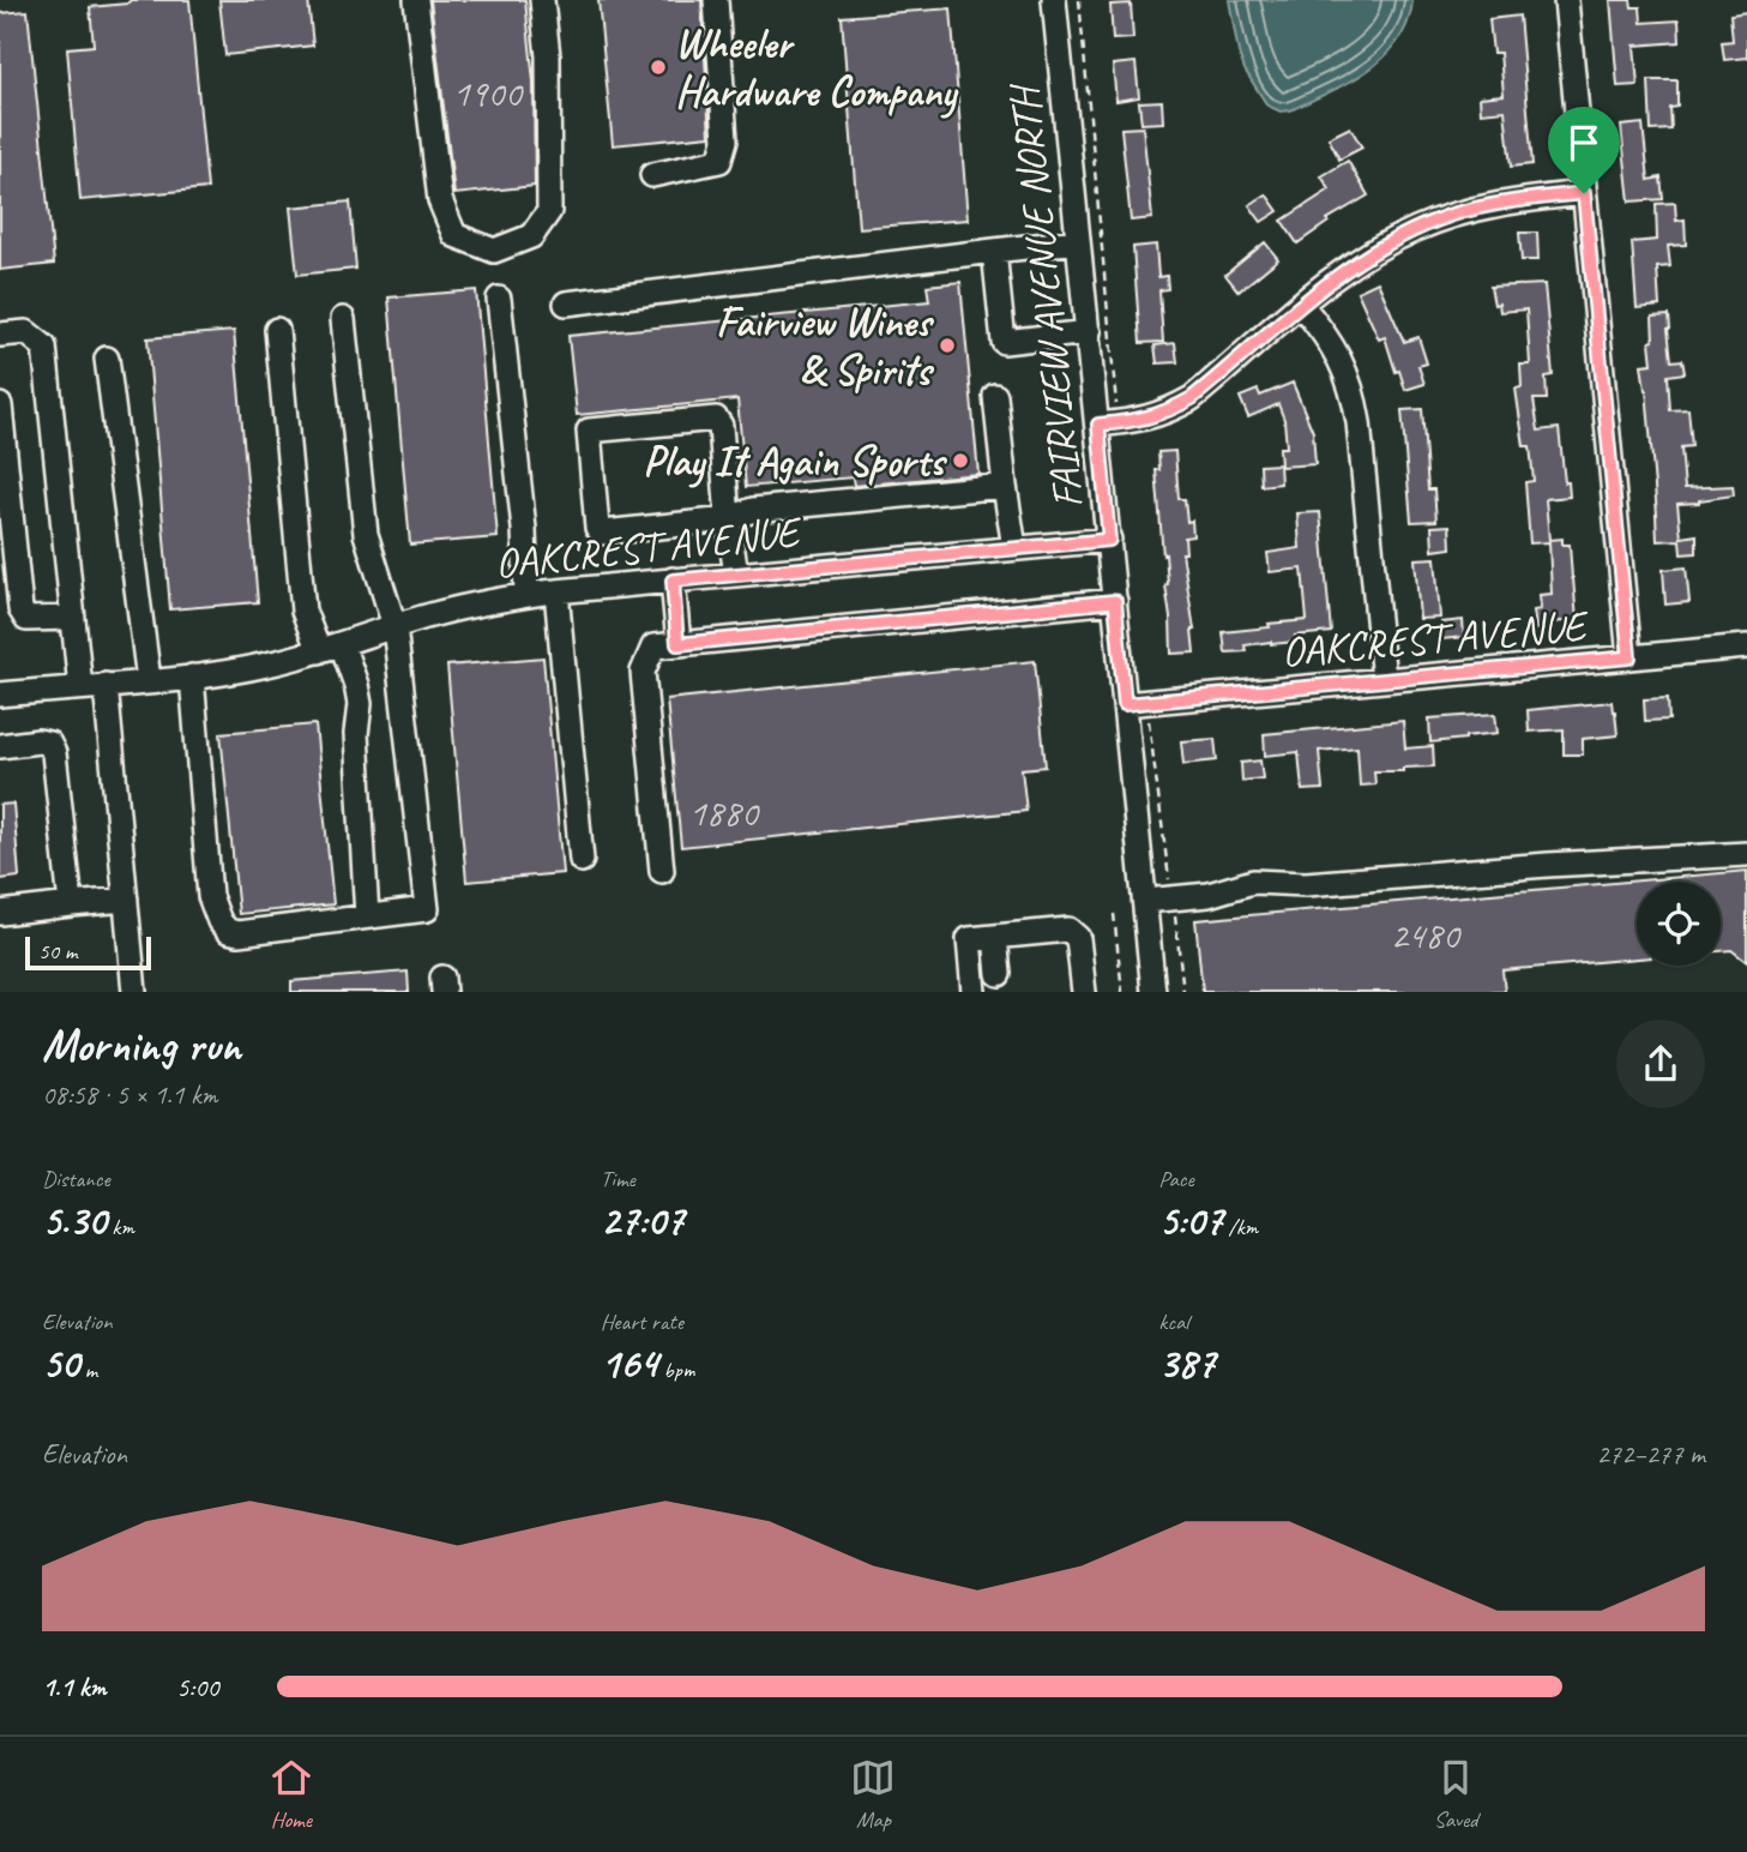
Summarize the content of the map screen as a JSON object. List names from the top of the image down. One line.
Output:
{"streets":{"street":["FAIRVIEW AVENUE NORTH","OAKCREST AVENUE"]},"crossings":[["FAIRVIEW AVENUE NORTH","OAKCREST AVENUE"]],"places":["Wheeler Hardware Company","Fairview Wines & Spirits","Play It Again Sports"],"house_numbers":["1900","1880","2480"],"scale_bar":"50 m","page":{"scale":"50 m","heading":["Morning run","08:58 · 5 × 1.1 km"],"stats":[["Distance","5.30 km"],["Time","27:07"],["Pace","5:07 /km"],["Elevation","50 m"],["Heart rate","164 bpm"],["kcal","387"]],"chart":["Elevation","272–277 m"],"list":[{"name":"1.1 km","note":"5:00"}],"tabs":["Home","Map","Saved"]}}
